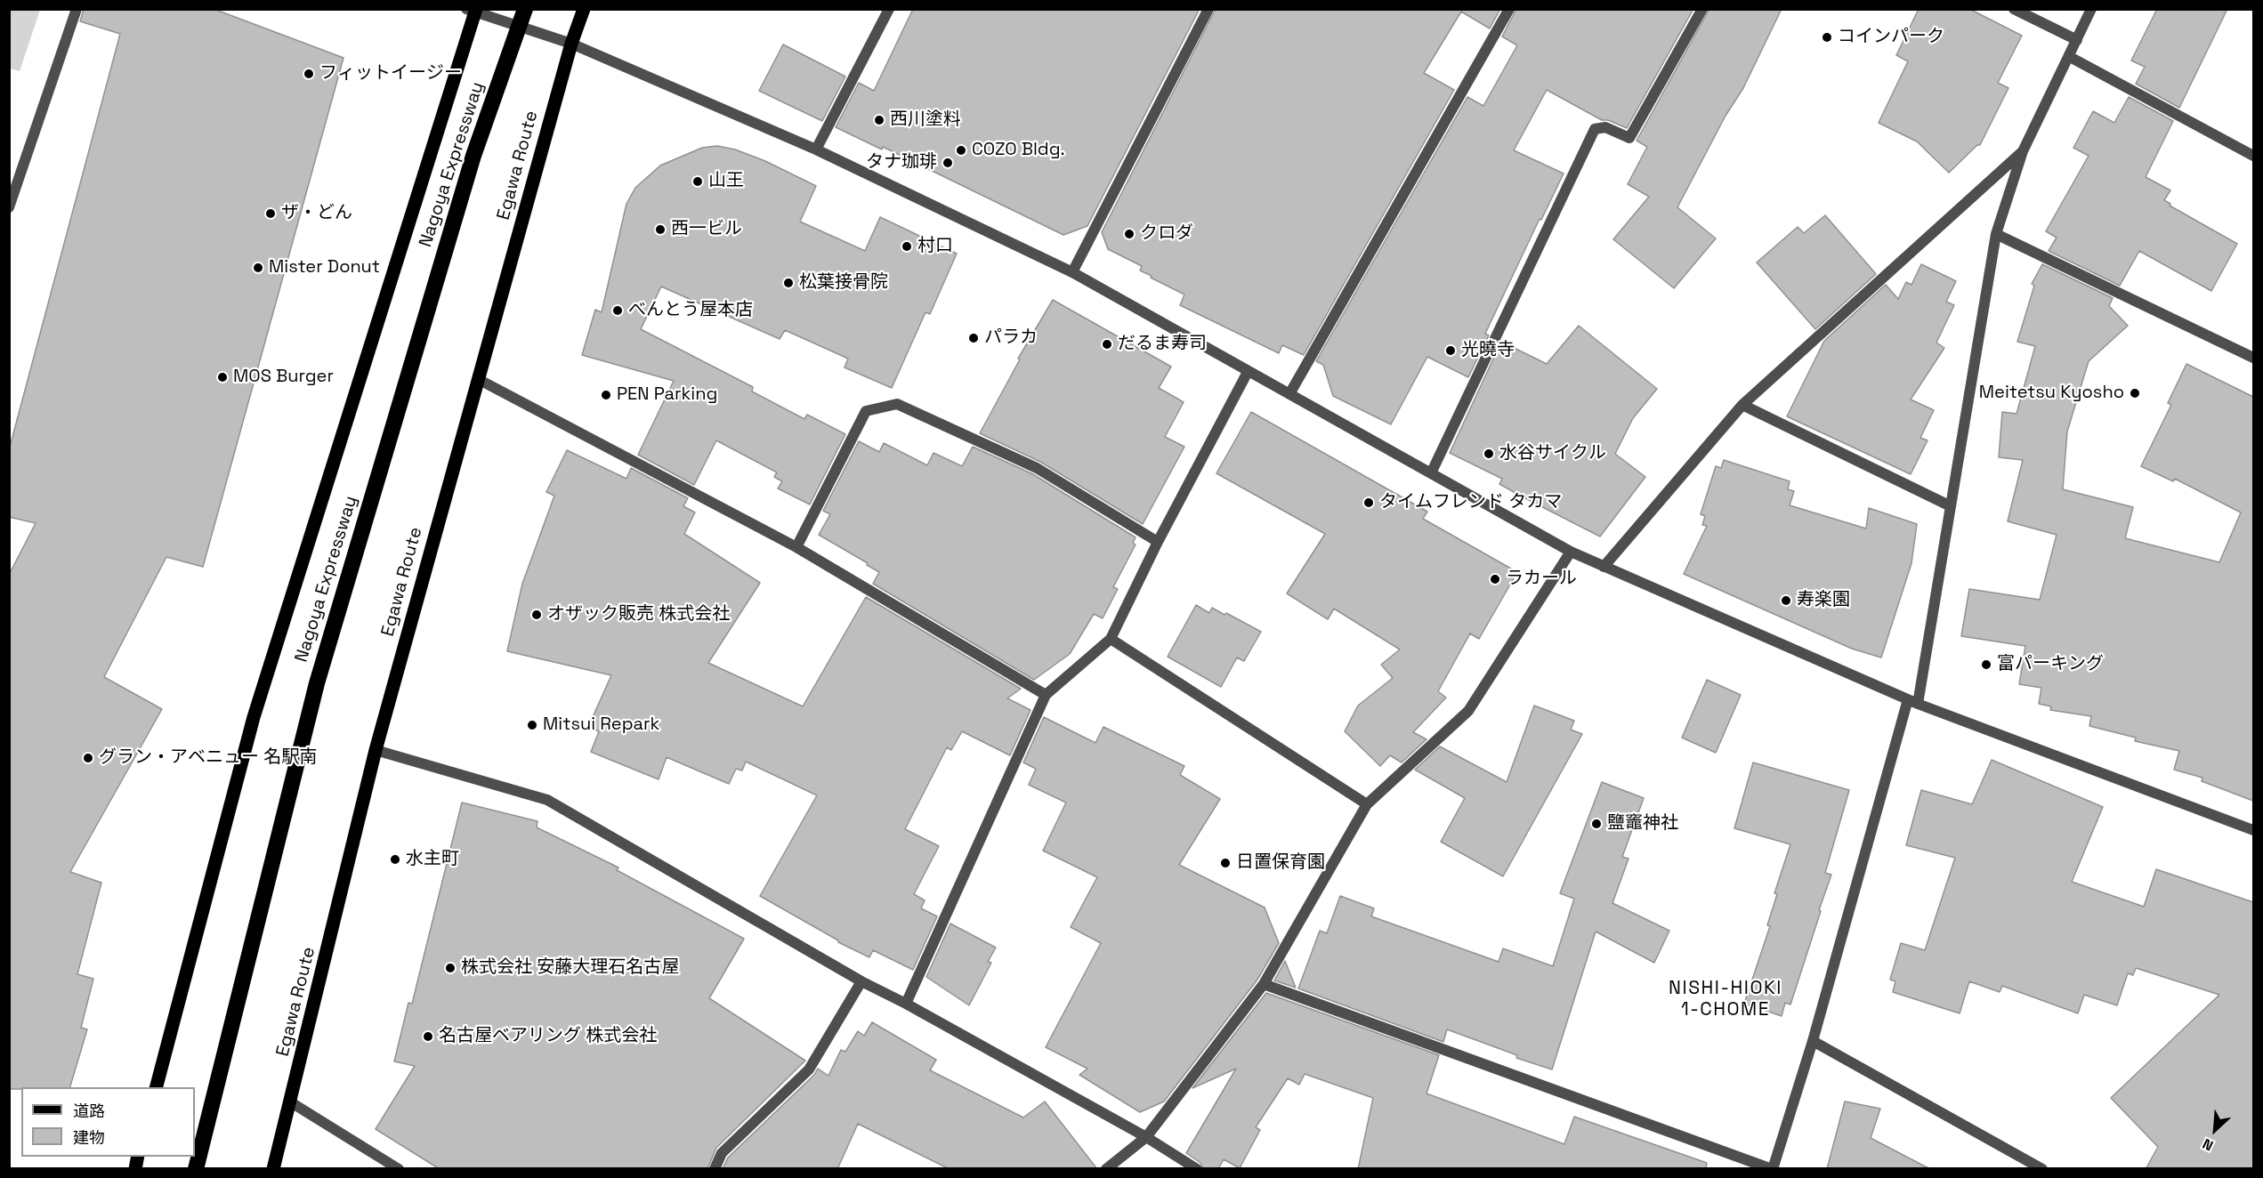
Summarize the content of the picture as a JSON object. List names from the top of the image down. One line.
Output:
{"streets":{"highway":["Nagoya Expressway"],"main road":["Egawa Route"]},"districts":["NISHI-HIOKI 1-CHOME"],"places":["コインパーク","フィットイージー","西川塗料","COZO Bldg.","タナ珈琲","山王","ザ・どん","西一ビル","クロダ","村口","Mister Donut","松葉接骨院","べんとう屋本店","パラカ","だるま寿司","光曉寺","MOS Burger","Meitetsu Kyosho","PEN Parking","水谷サイクル","タイムフレンド タカマ","ラカール","寿楽園","オザック販売 株式会社","富パーキング","Mitsui Repark","グラン・アベニュー 名駅南","鹽竈神社","水主町","日置保育園","株式会社 安藤大理石名古屋","名古屋ベアリング 株式会社"],"legend":["道路","建物"],"north":"bottom left"}
